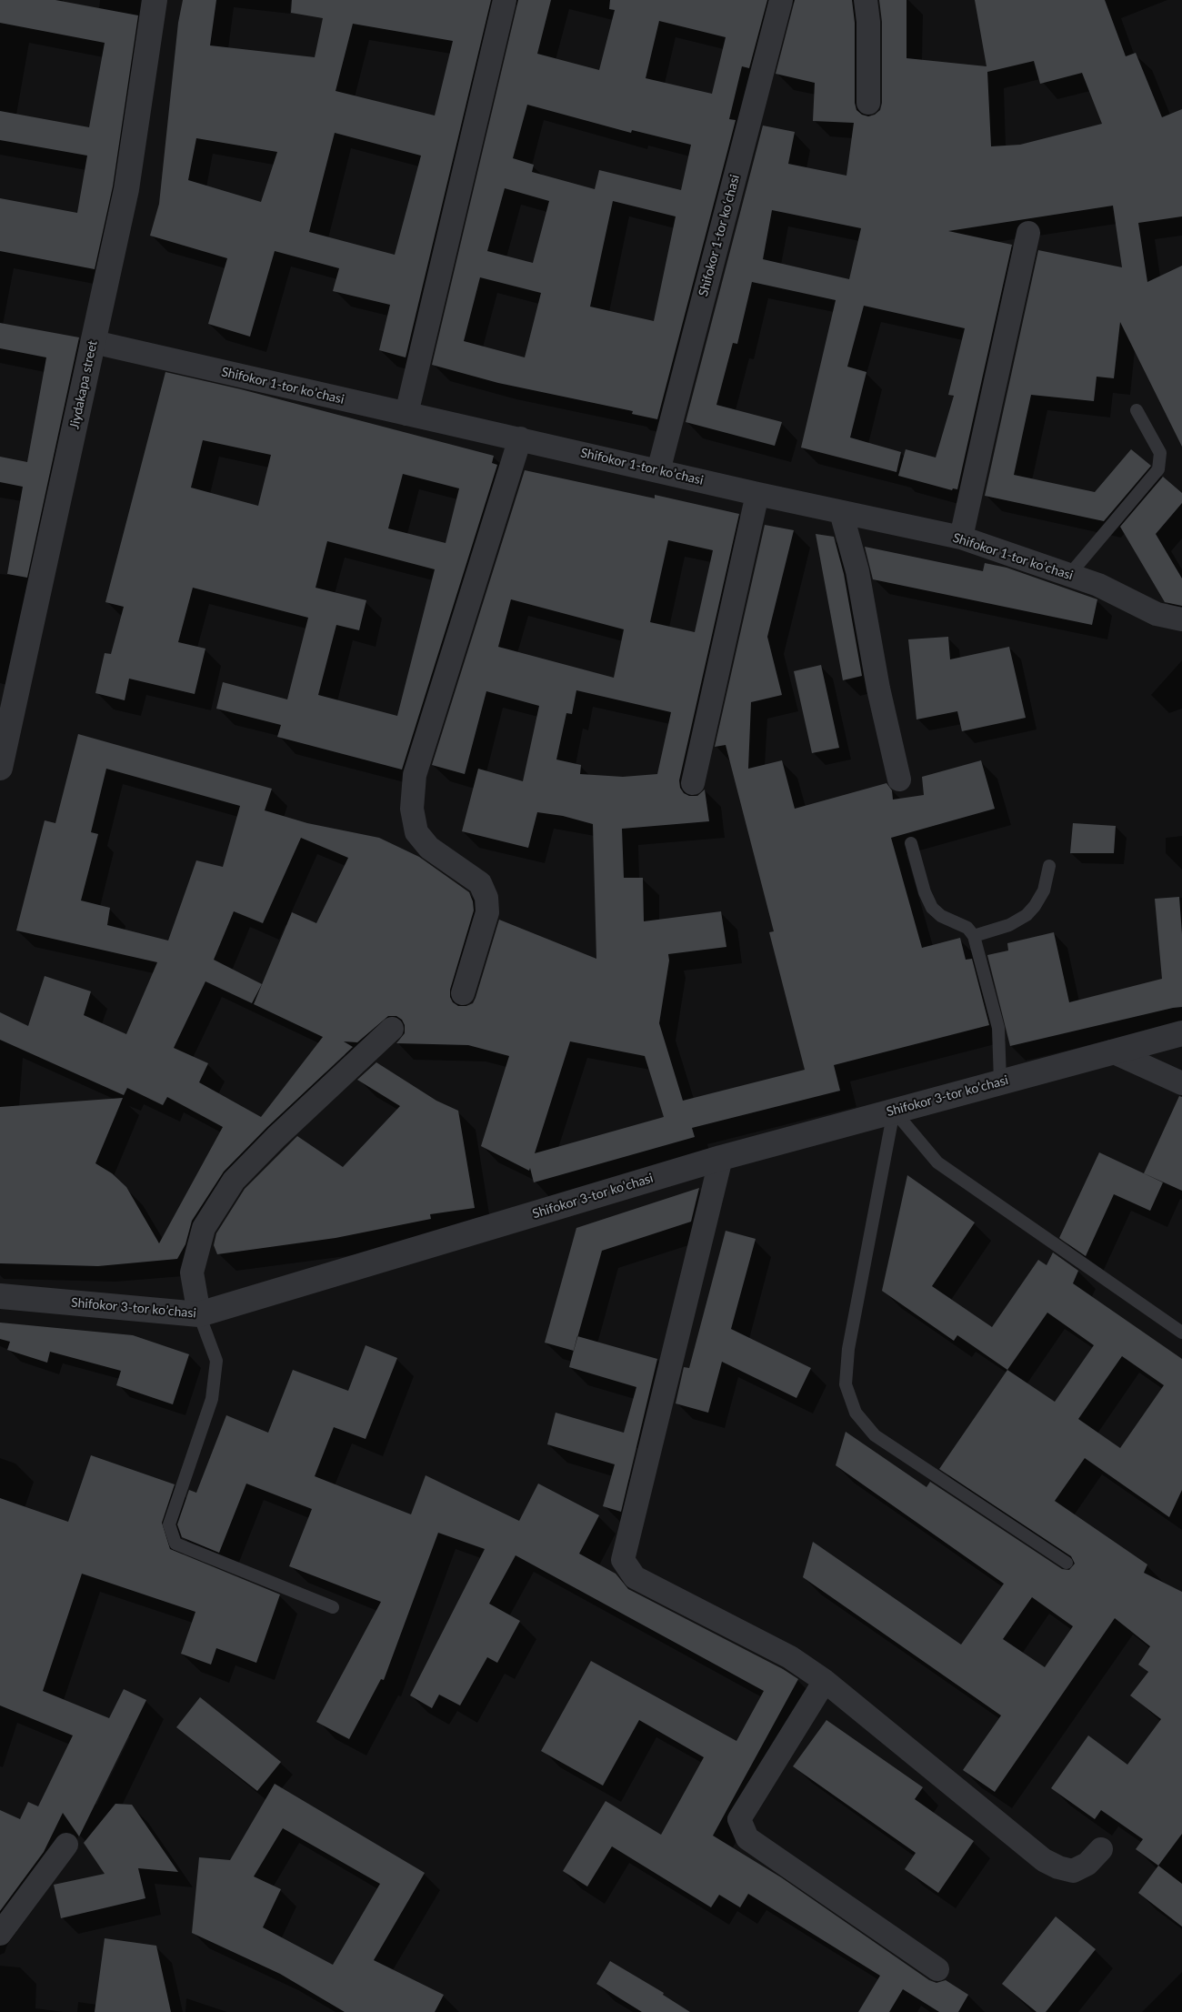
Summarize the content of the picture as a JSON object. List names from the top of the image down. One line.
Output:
{"streets":{"street":["Shifokor 1-tor koʻchasi","Jiydakapa street","Shifokor 1-tor koʼchasi","Shifokor 3-tor koʼchasi"]},"crossings":[["Shifokor 1-tor koʻchasi","Shifokor 1-tor koʼchasi"],["Jiydakapa street","Shifokor 1-tor koʼchasi"]]}
